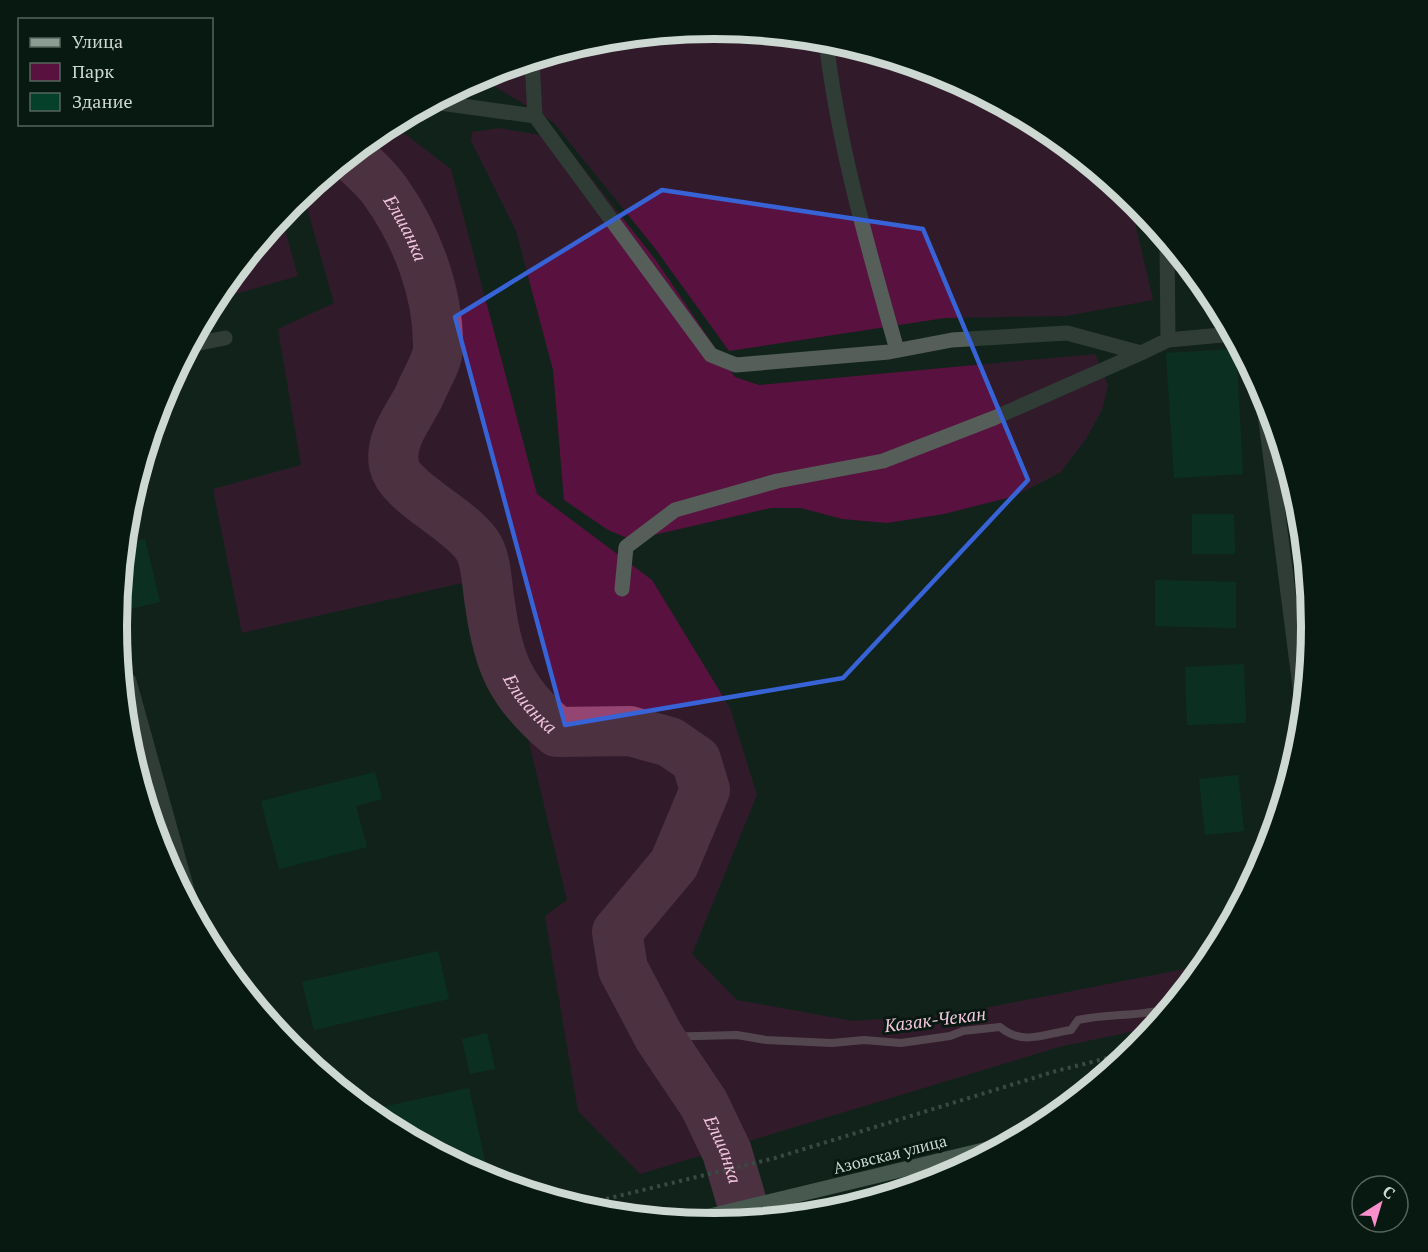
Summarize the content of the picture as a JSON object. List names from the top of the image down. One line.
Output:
{"streets":{"main road":["Азовская улица"]},"water":["Елшанка","Казак-Чекан"],"legend":["Улица","Парк","Здание"],"north":"top right"}
